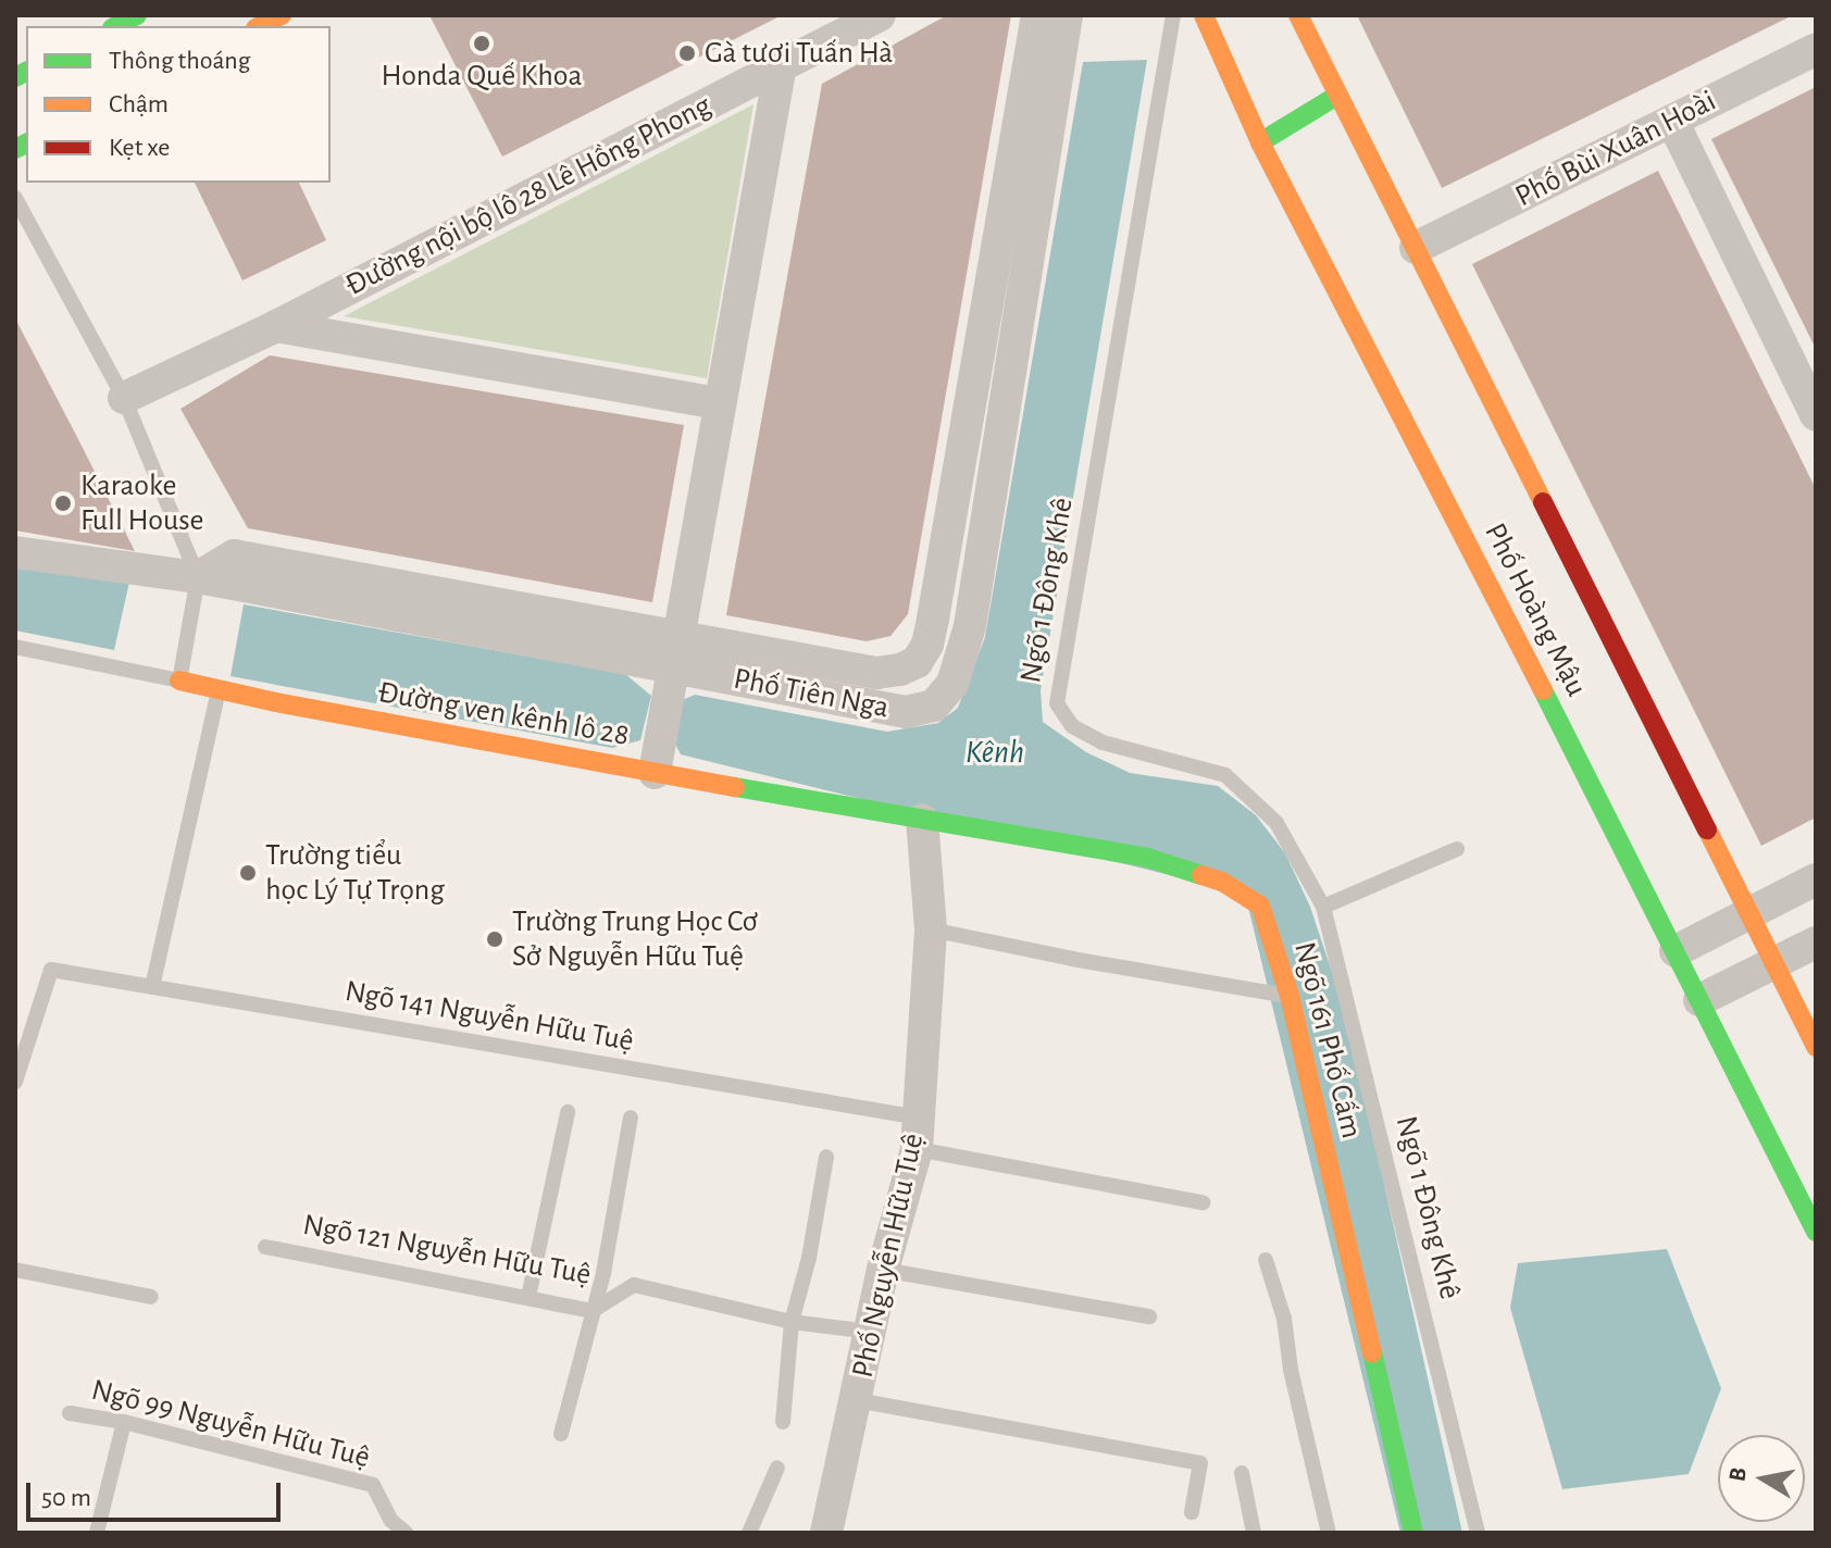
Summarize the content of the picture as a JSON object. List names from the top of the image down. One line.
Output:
{"streets":{"street":["Phố Bùi Xuân Hoài","Đường nội bộ lô 28 Lê Hồng Phong","Phố Hoàng Mậu","Phố Tiên Nga","Đường ven kênh lô 28","Ngõ 161 Phố Cấm","Phố Nguyễn Hữu Tuệ"],"lane":["Ngõ 1 Đông Khê","Ngõ 141 Nguyễn Hữu Tuệ","Ngõ 121 Nguyễn Hữu Tuệ","Ngõ 99 Nguyễn Hữu Tuệ"]},"crossings":[["Phố Bùi Xuân Hoài","Phố Hoàng Mậu"],["Đường ven kênh lô 28","Ngõ 161 Phố Cấm"],["Đường ven kênh lô 28","Phố Nguyễn Hữu Tuệ"],["Ngõ 141 Nguyễn Hữu Tuệ","Phố Nguyễn Hữu Tuệ"],["Ngõ 161 Phố Cấm","Phố Nguyễn Hữu Tuệ"],["Ngõ 121 Nguyễn Hữu Tuệ","Phố Nguyễn Hữu Tuệ"]],"water":["Kênh"],"places":["Honda Quế Khoa","Gà tươi Tuấn Hà","Karaoke Full House","Trường tiểu học Lý Tự Trọng","Trường Trung Học Cơ Sở Nguyễn Hữu Tuệ"],"legend":["Thông thoáng","Chậm","Kẹt xe"],"scale_bar":"50 m","north":"left"}
